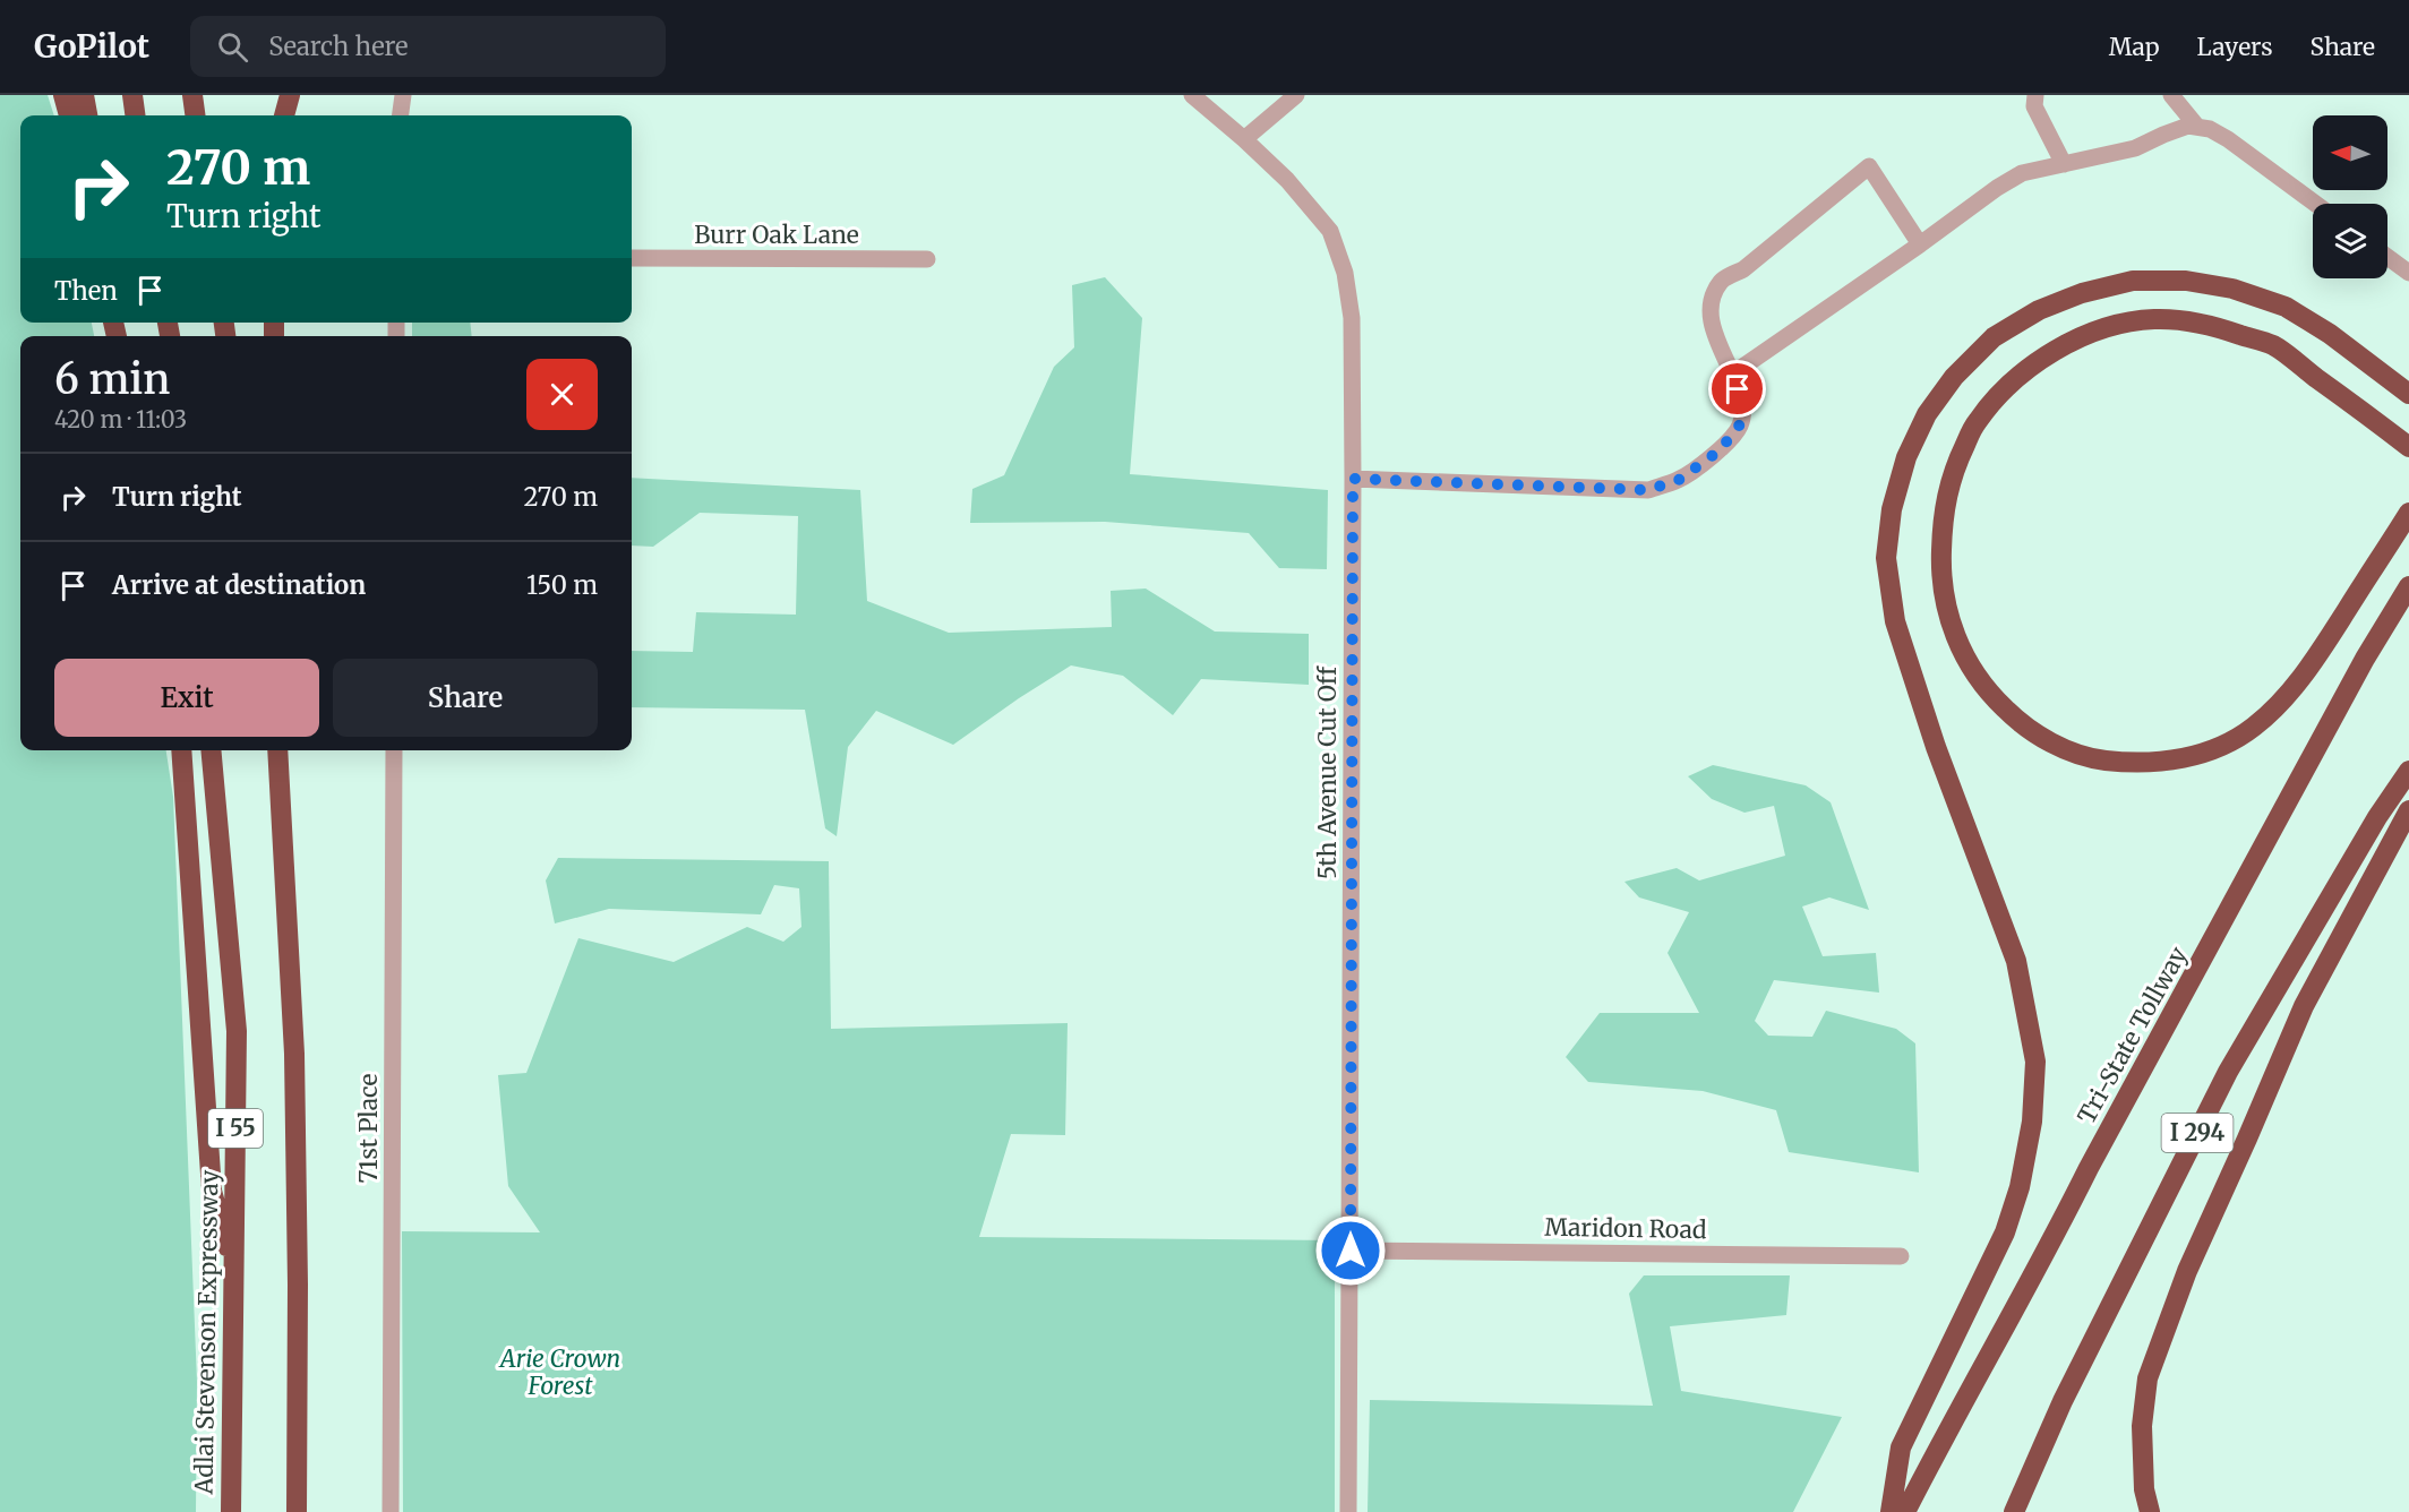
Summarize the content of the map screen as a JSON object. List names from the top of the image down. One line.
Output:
{"streets":{"highway":["Tri-State Tollway","I 55","I 294","Adlai Stevenson Expressway"],"street":["Burr Oak Lane","5th Avenue Cut Off","71st Place","Maridon Road"]},"crossings":[["5th Avenue Cut Off","Maridon Road"]],"parks":["Arie Crown Forest"],"north":"left","page":{"header":"GoPilot","search":"Search here","nav":["Map","Layers","Share"],"turn":["270 m","Turn right"],"then":"Then","heading":["6 min","420 m · 11:03"],"list":[{"name":"Turn right","value":"270 m"},{"name":"Arrive at destination","value":"150 m"}],"buttons":["Exit","Share"]}}
